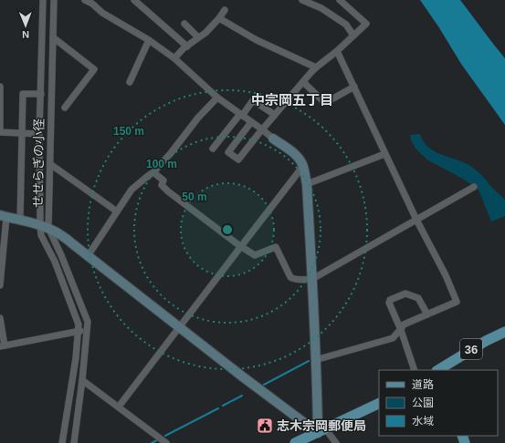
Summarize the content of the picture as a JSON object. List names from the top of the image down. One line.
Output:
{"streets":{"main road":["36"],"street":["せせらぎの小径"]},"districts":["中宗岡五丁目"],"places":{"public building":["志木宗岡郵便局"]},"legend":["道路","公園","水域"],"north":"bottom","rings":["150 m","100 m","50 m"]}
